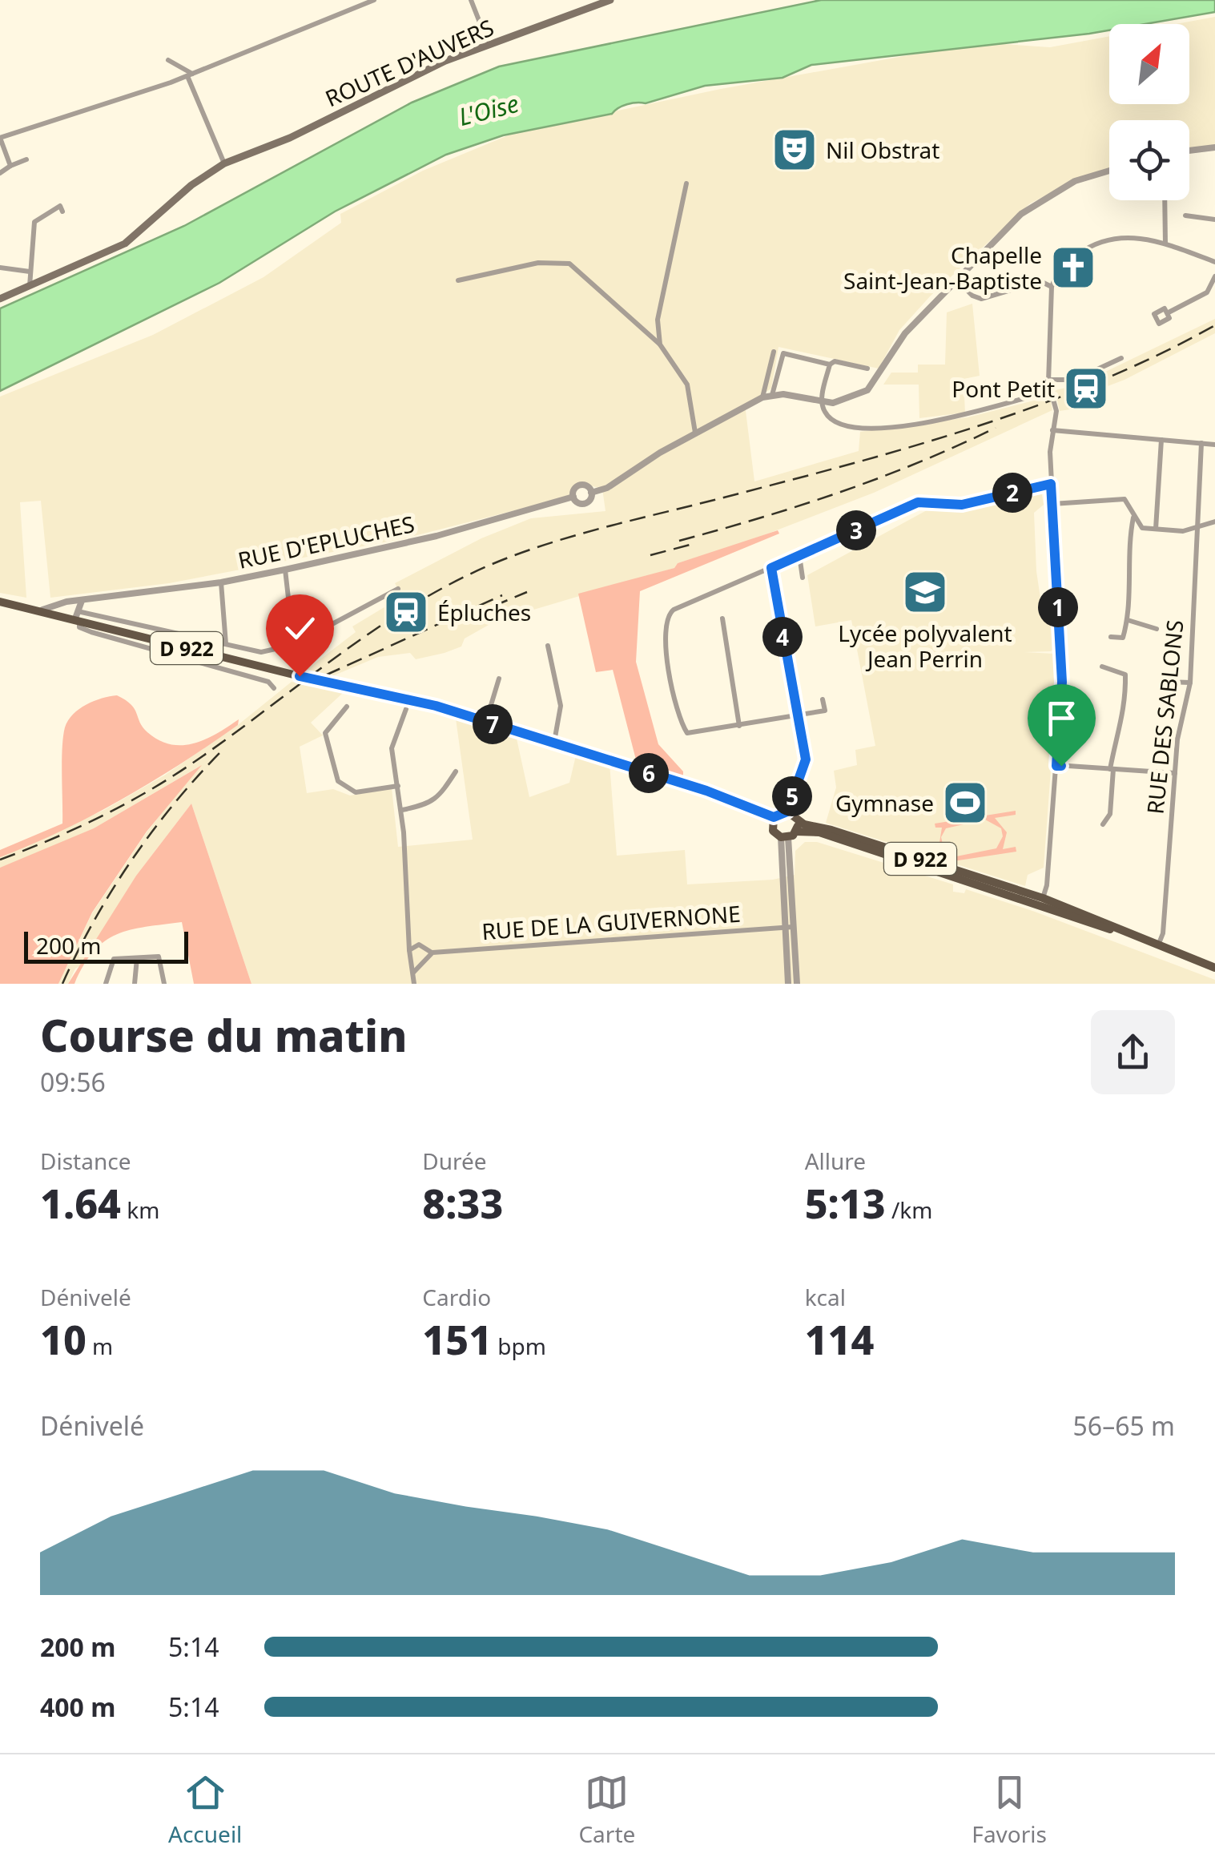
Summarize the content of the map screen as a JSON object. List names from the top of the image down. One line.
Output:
{"streets":{"main road":["ROUTE D'AUVERS","D 922"],"street":["RUE D'EPLUCHES","RUE DES SABLONS","RUE DE LA GUIVERNONE"]},"crossings":[["RUE D'EPLUCHES","D 922"],["D 922","RUE DES SABLONS"]],"water":["L'Oise"],"places":{"theatre":["Nil Obstrat"],"church":["Chapelle Saint-Jean-Baptiste"],"station":["Pont Petit","Épluches"],"school or university":["Lycée polyvalent Jean Perrin"],"sports":["Gymnase"]},"scale_bar":"200 m","north":"top right","page":{"pins":["2","3","1","4","7","6","5"],"scale":"200 m","heading":["Course du matin","09:56"],"stats":[["Distance","1.64 km"],["Durée","8:33"],["Allure","5:13 /km"],["Dénivelé","10 m"],["Cardio","151 bpm"],["kcal","114"]],"chart":["Dénivelé","56–65 m"],"list":[{"name":"200 m","note":"5:14"},{"name":"400 m","note":"5:14"}],"tabs":["Accueil","Carte","Favoris"]}}
